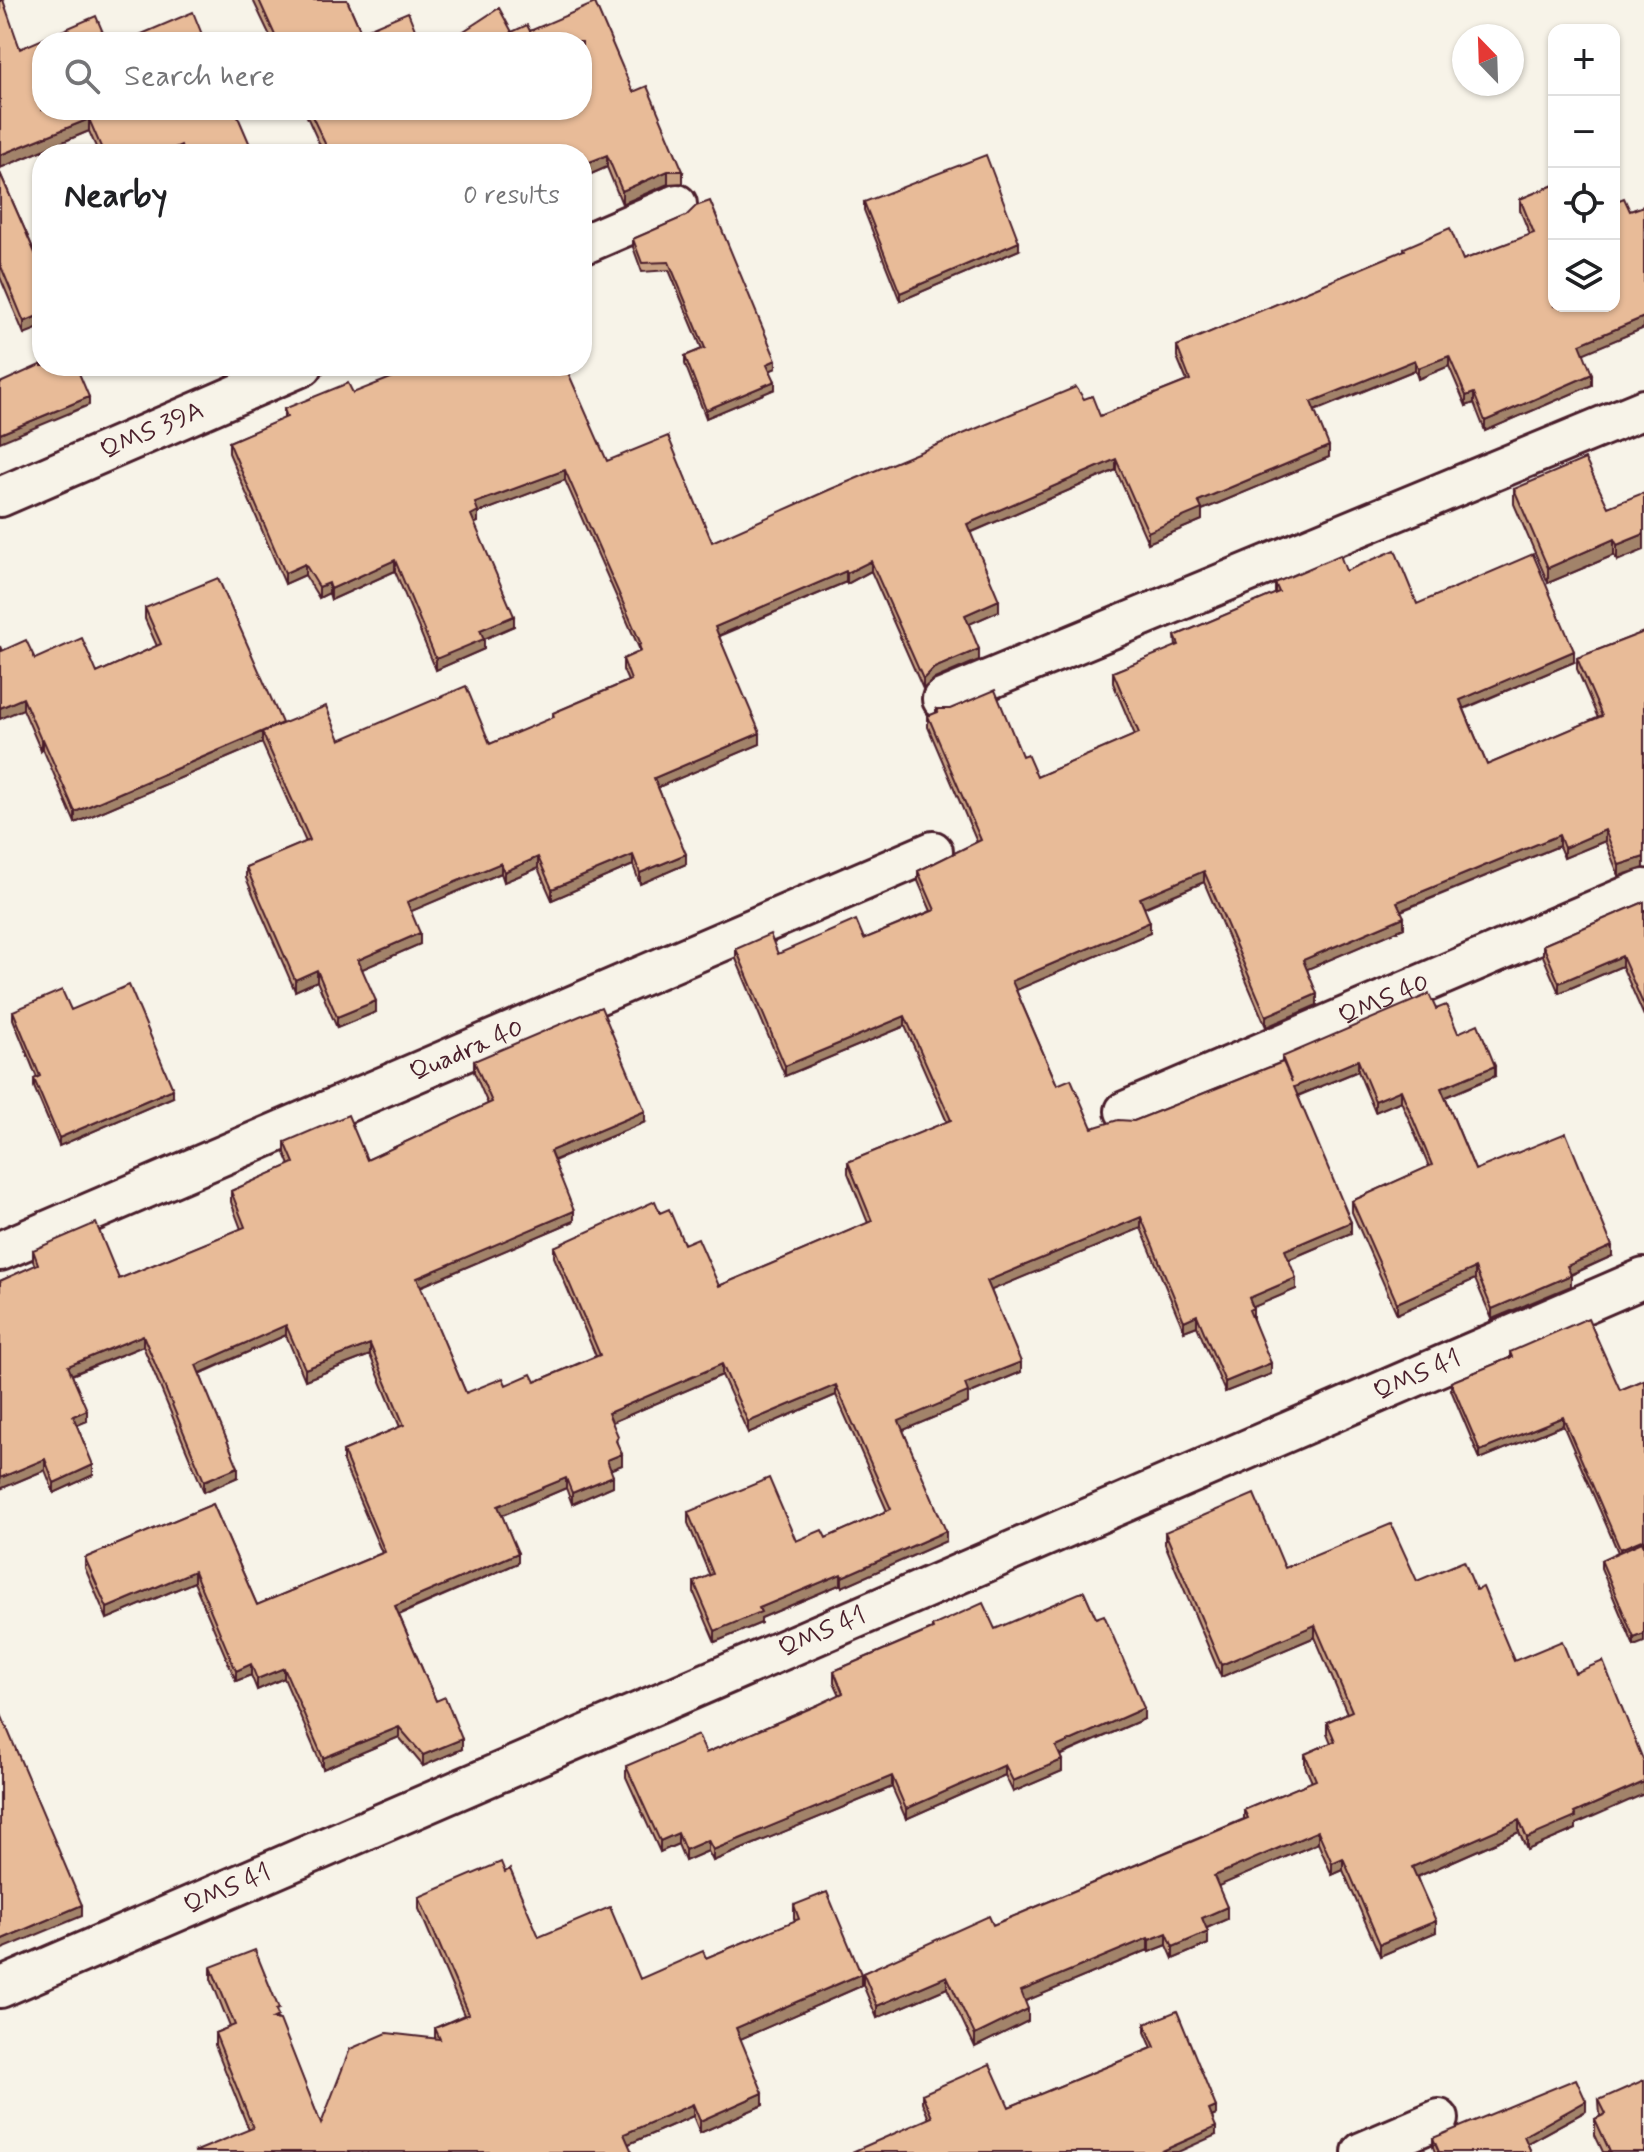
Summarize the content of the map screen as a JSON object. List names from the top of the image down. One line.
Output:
{"streets":{"street":["QMS 39A","QMS 40","Quadra 40","QMS 41"]},"north":"top left","page":{"map_buttons":["+","−"],"search":"Search here","heading":["Nearby","0 results"]}}
